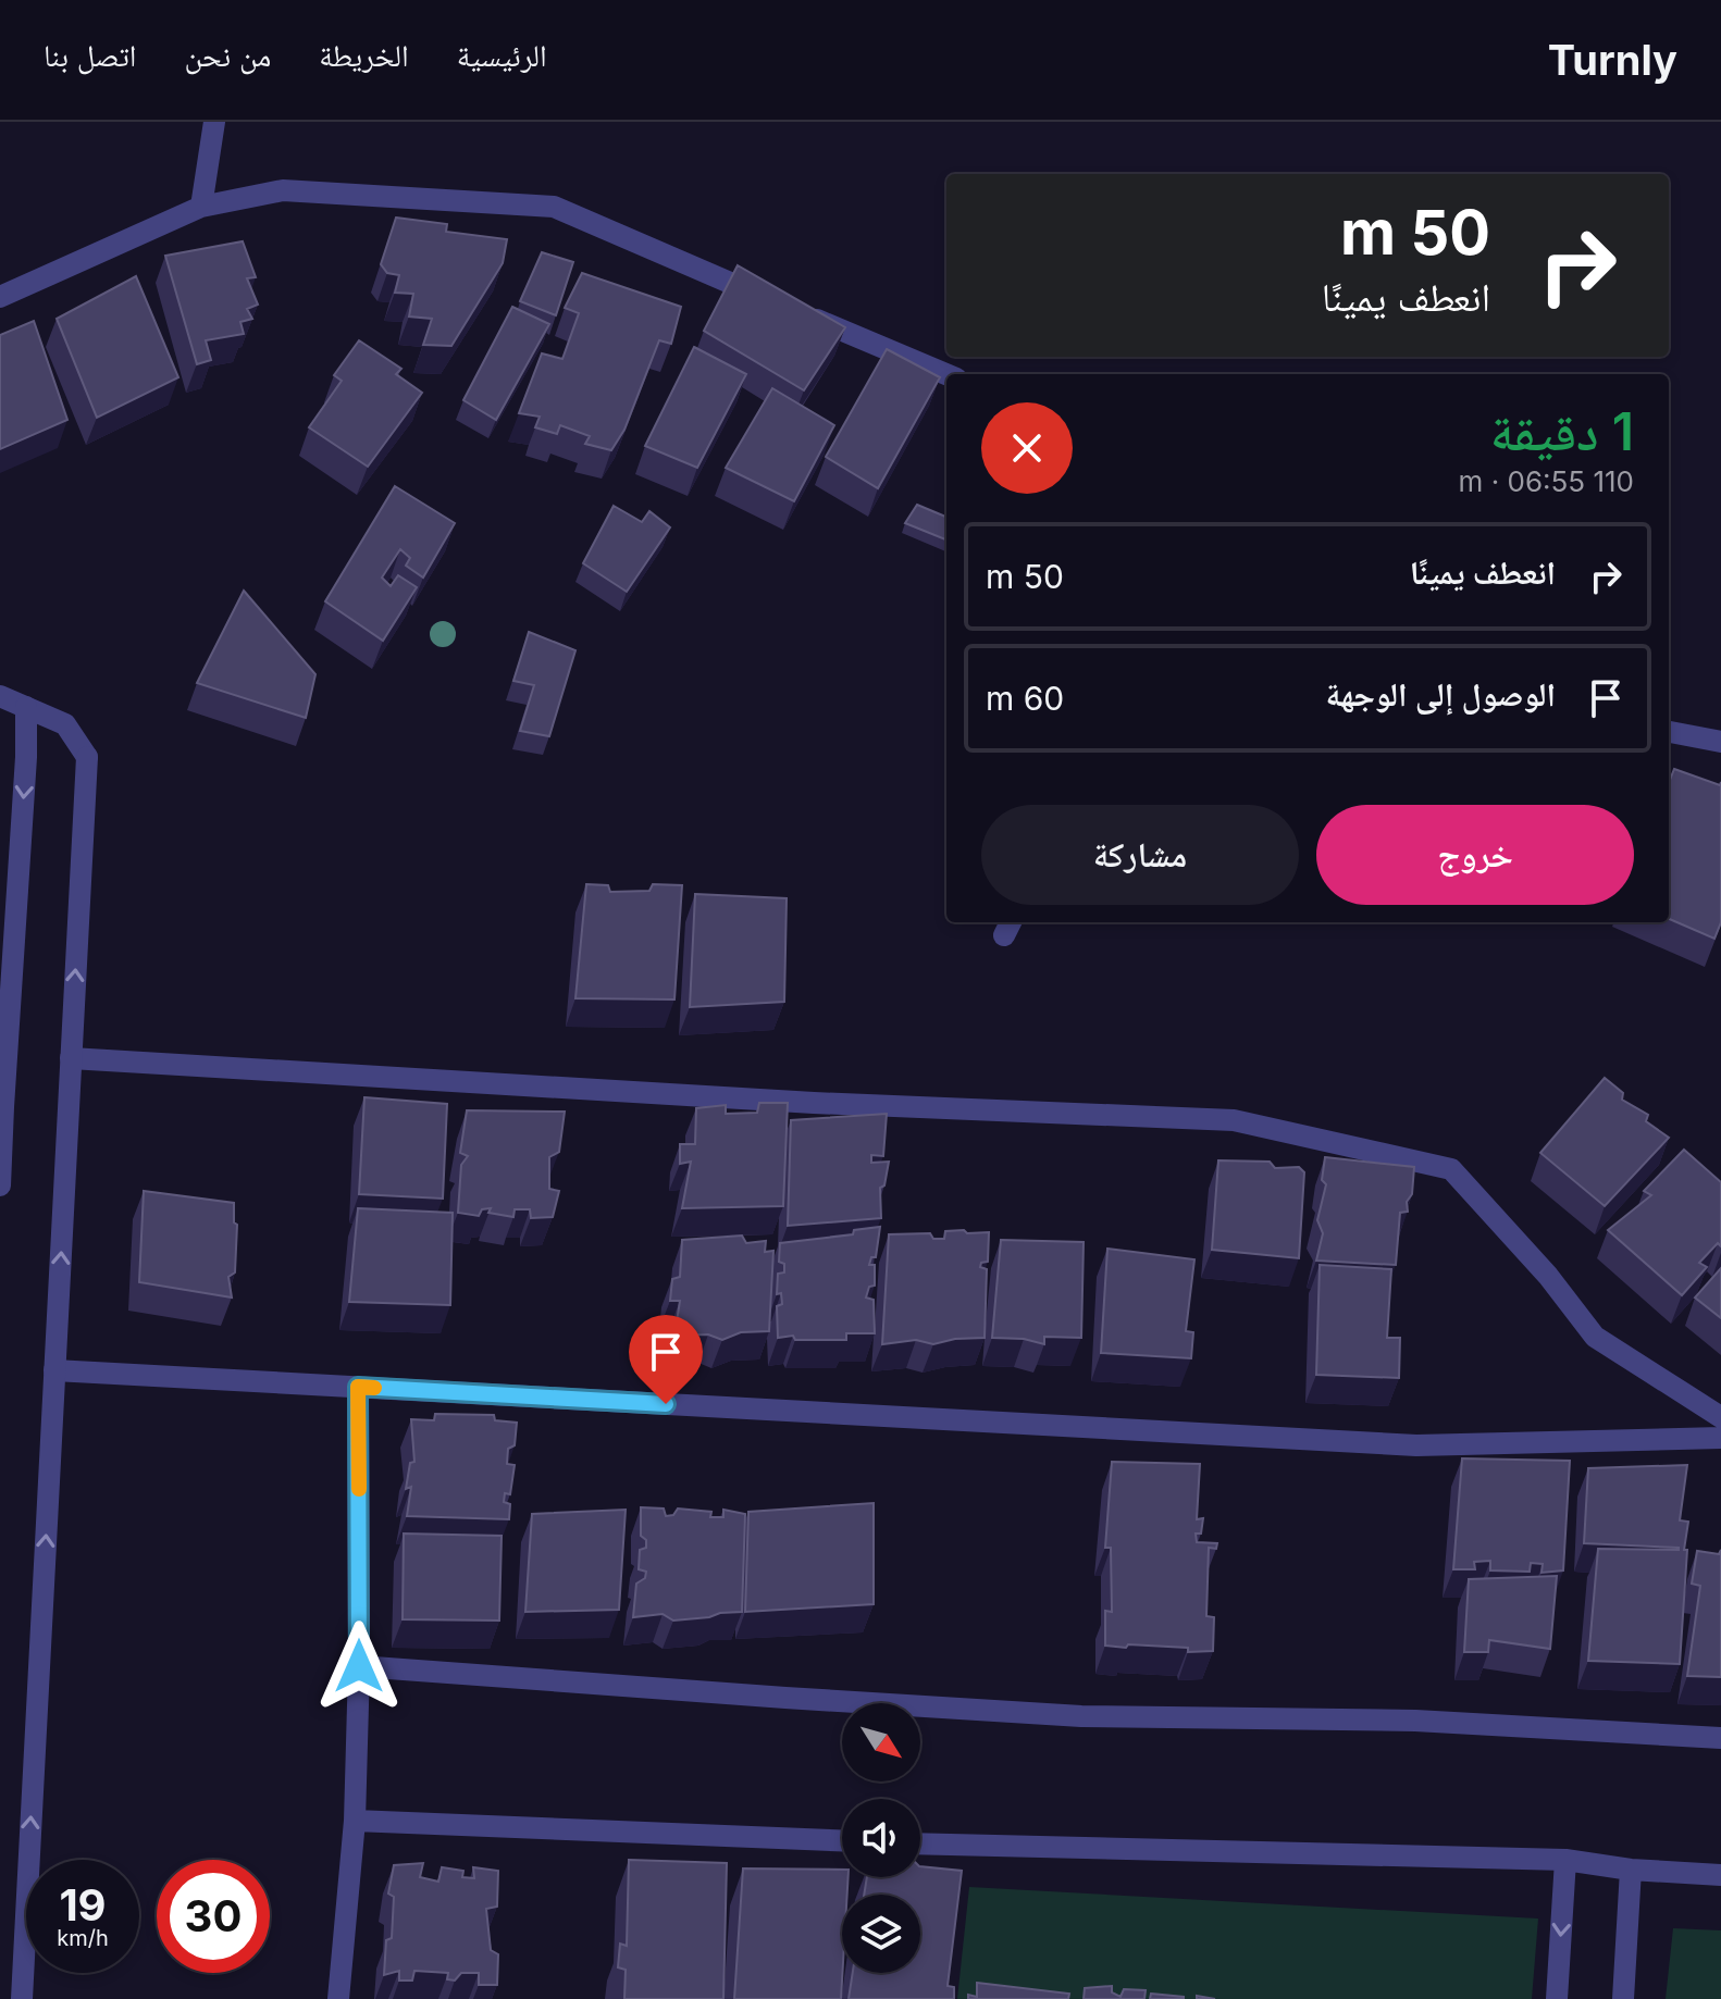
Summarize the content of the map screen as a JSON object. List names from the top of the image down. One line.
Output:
{"north":"bottom right","page":{"header":"Turnly","nav":["الرئيسية","الخريطة","من نحن","اتصل بنا"],"turn":["50 m","انعطف يمينًا"],"heading":["1 دقيقة","110 m · 06:55"],"list":[{"name":"انعطف يمينًا","value":"50 m"},{"name":"الوصول إلى الوجهة","value":"60 m"}],"buttons":["خروج","مشاركة"],"speed":"19 km/h","limit":"30"}}
